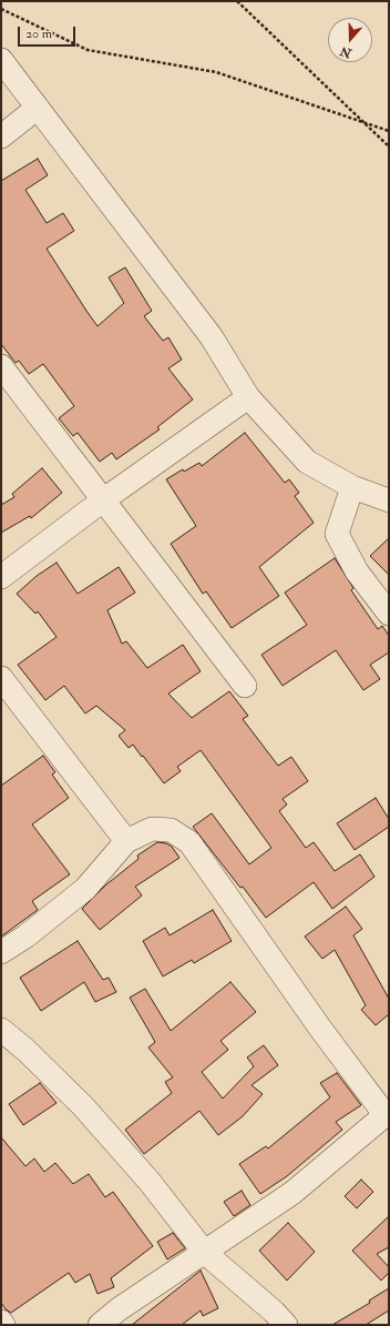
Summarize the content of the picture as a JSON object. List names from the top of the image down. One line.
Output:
{"scale_bar":"20 m","north":"bottom"}
